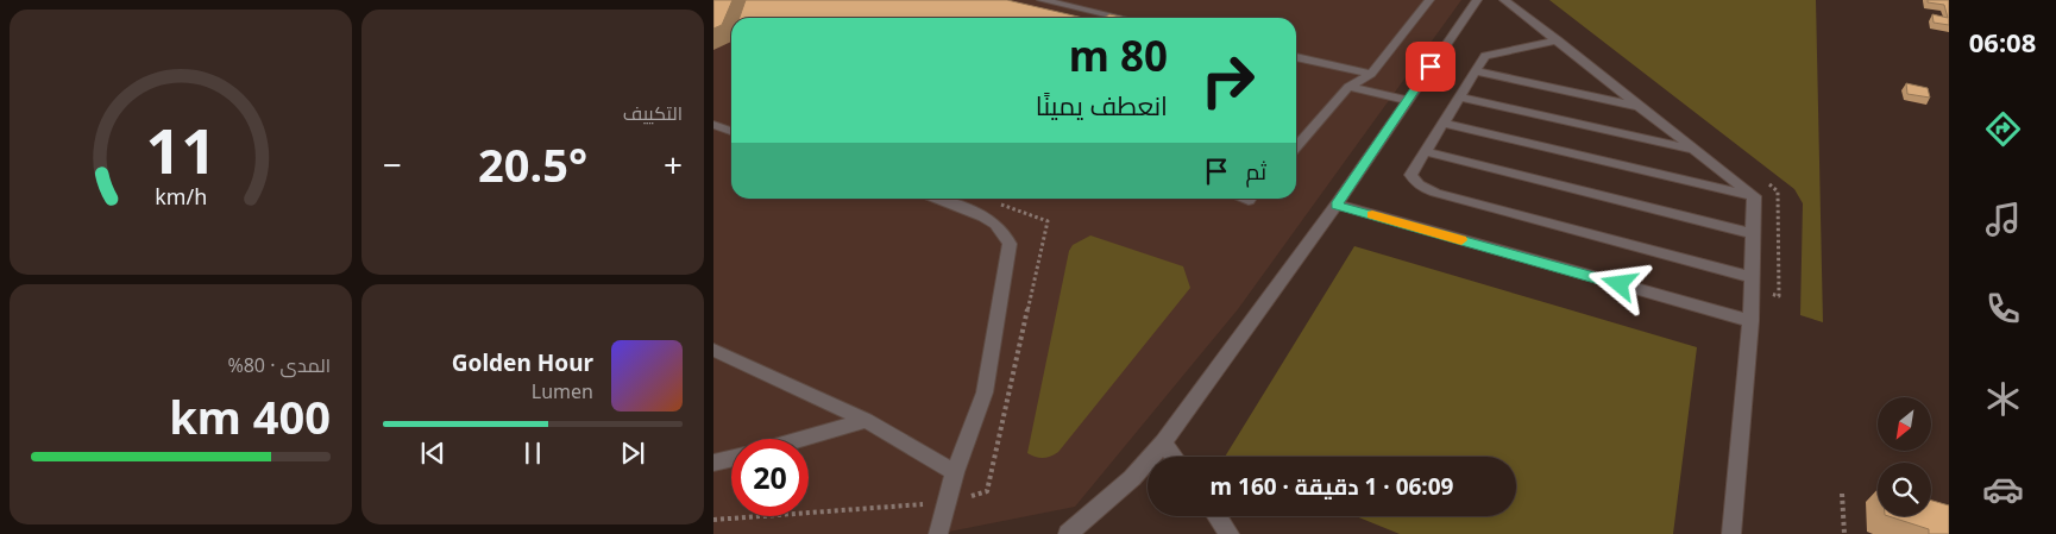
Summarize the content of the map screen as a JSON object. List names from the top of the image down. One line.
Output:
{"north":"bottom left","page":{"tabs":"06:08","tile":["التكييف",["المدى · 80%","400 km"]],"turn":["80 m","انعطف يمينًا"],"heat":["−","20.5°","+"],"then":"ثم","song":["Golden Hour","Lumen"],"limit":"20","trip":"06:09 · 1 دقيقة · 160 m","gauge":["11","km/h"]}}
